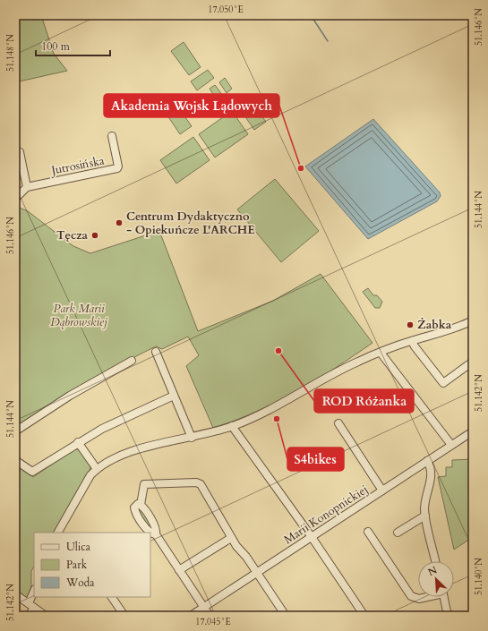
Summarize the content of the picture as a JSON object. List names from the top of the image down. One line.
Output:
{"streets":{"street":["Jutrosińska","Marii Konopnickiej"]},"parks":["Park Marii Dąbrowskiej"],"places":["Akademia Wojsk Lądowych","Centrum Dydaktyczno - Opiekuńcze L'ARCHE","Tęcza","Żabka","ROD Różanka","S4bikes"],"legend":["Ulica","Park","Woda"],"scale_bar":"100 m","north":"top left","coordinates":["17.050°E","51.146°N","51.148°N","51.144°N","51.142°N","51.140°N","17.045°E"]}
